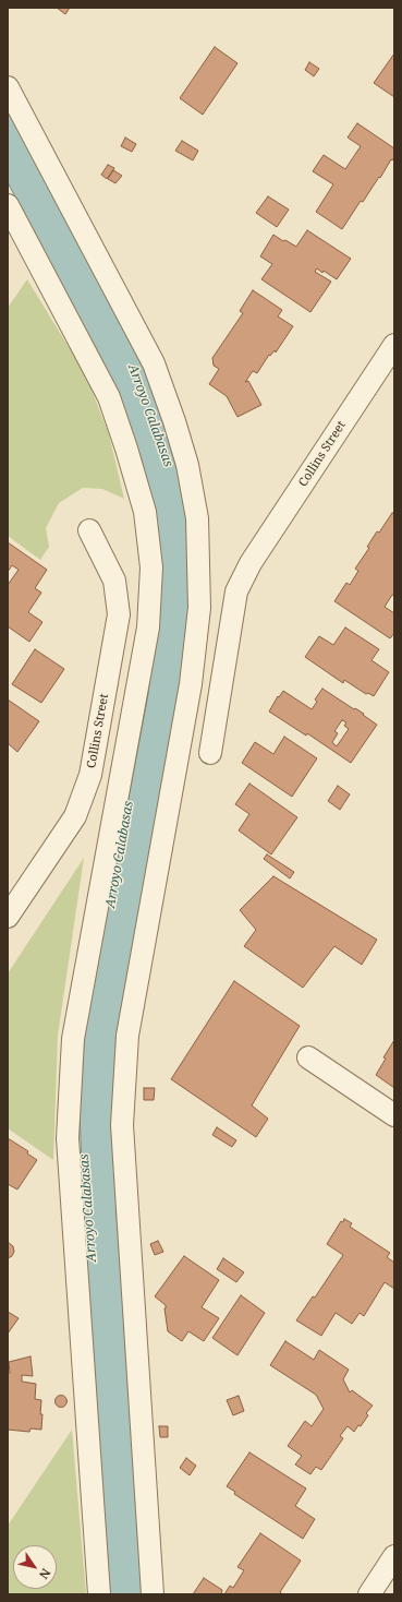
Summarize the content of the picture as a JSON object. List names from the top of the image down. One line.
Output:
{"streets":{"street":["Collins Street"]},"water":["Arroyo Calabasas"],"north":"bottom right"}
